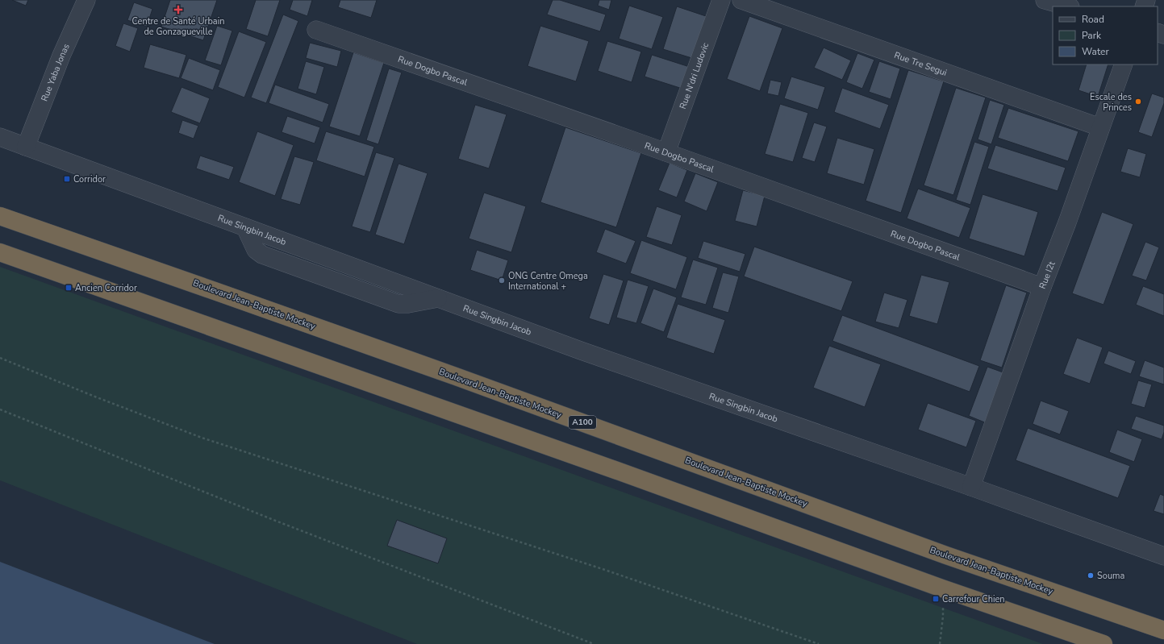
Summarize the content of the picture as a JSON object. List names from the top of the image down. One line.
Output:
{"streets":{"highway":["Boulevard Jean-Baptiste Mockey","A100"],"street":["Rue Tre Segui","Rue Dogbo Pascal","Rue Yaba Jonas","Rue N'dri Ludovic","Rue Singbin Jacob","Rue I2t"]},"crossings":[["Rue Tre Segui","Rue I2t"],["Rue Dogbo Pascal","Rue N'dri Ludovic"],["Rue Dogbo Pascal","Rue I2t"],["Rue Yaba Jonas","Rue Singbin Jacob"],["Rue Singbin Jacob","Rue I2t"]],"places":{"health":["Centre de Santé Urbain de Gonzagueville"],"other":["Escale des Princes","ONG Centre Omega International +","Souma"],"transit":["Corridor","Ancien Corridor","Carrefour Chien"]},"legend":["Road","Park","Water"]}
